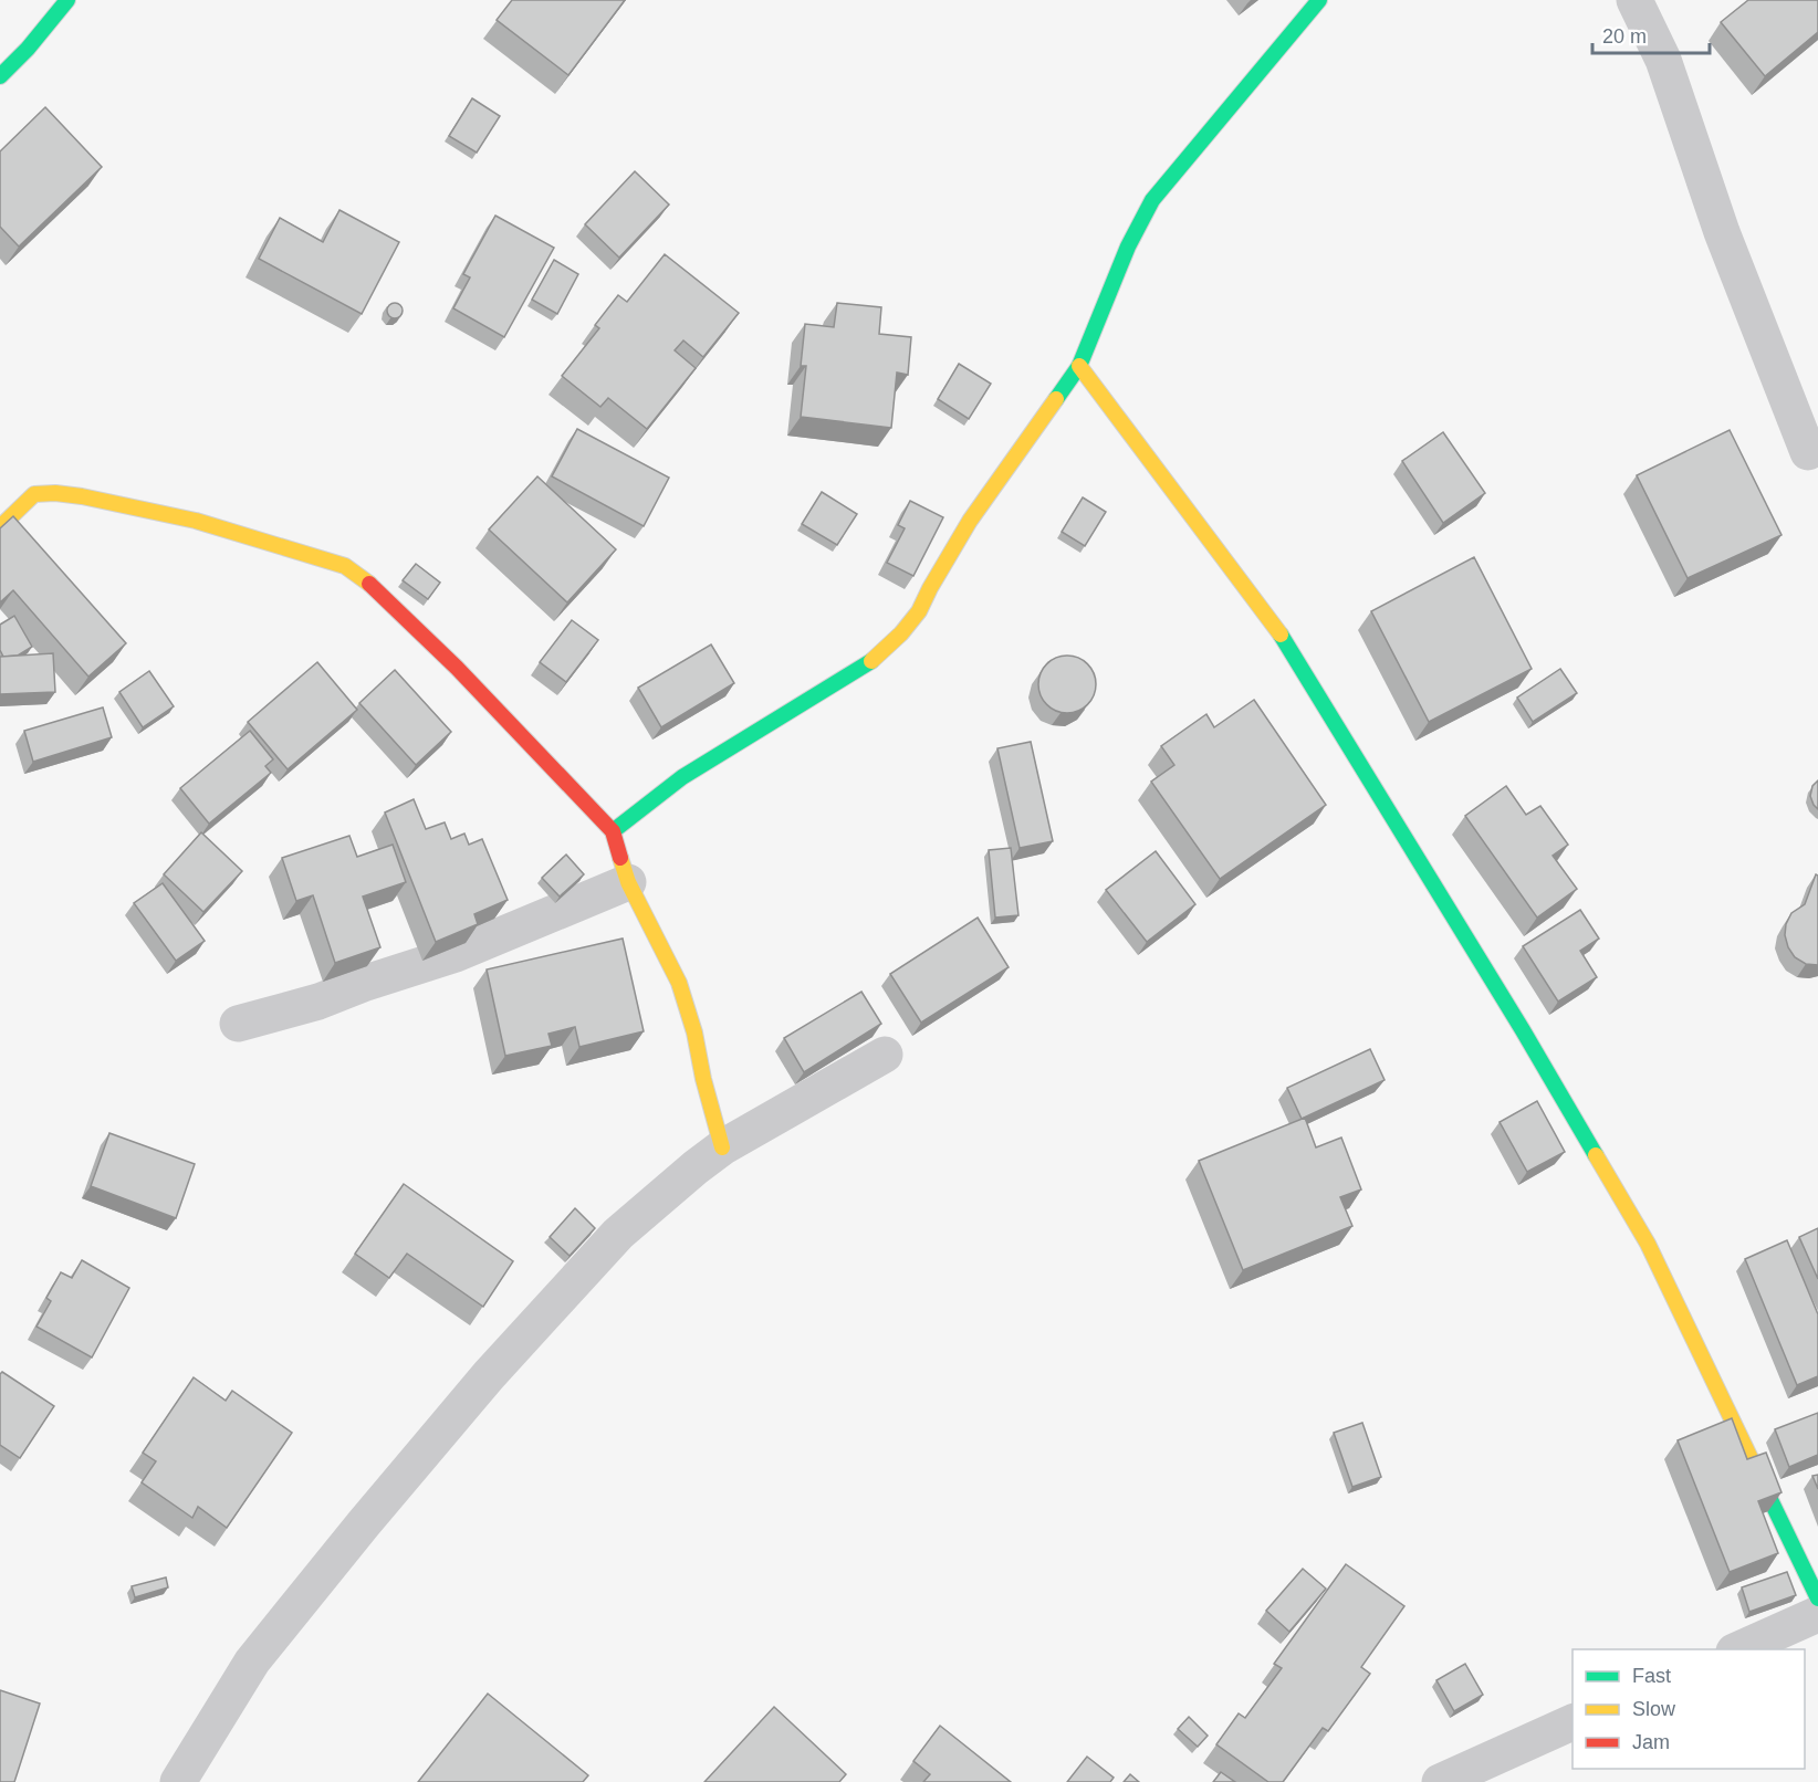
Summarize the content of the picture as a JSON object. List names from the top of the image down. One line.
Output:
{"legend":["Fast","Slow","Jam"],"scale_bar":"20 m"}
